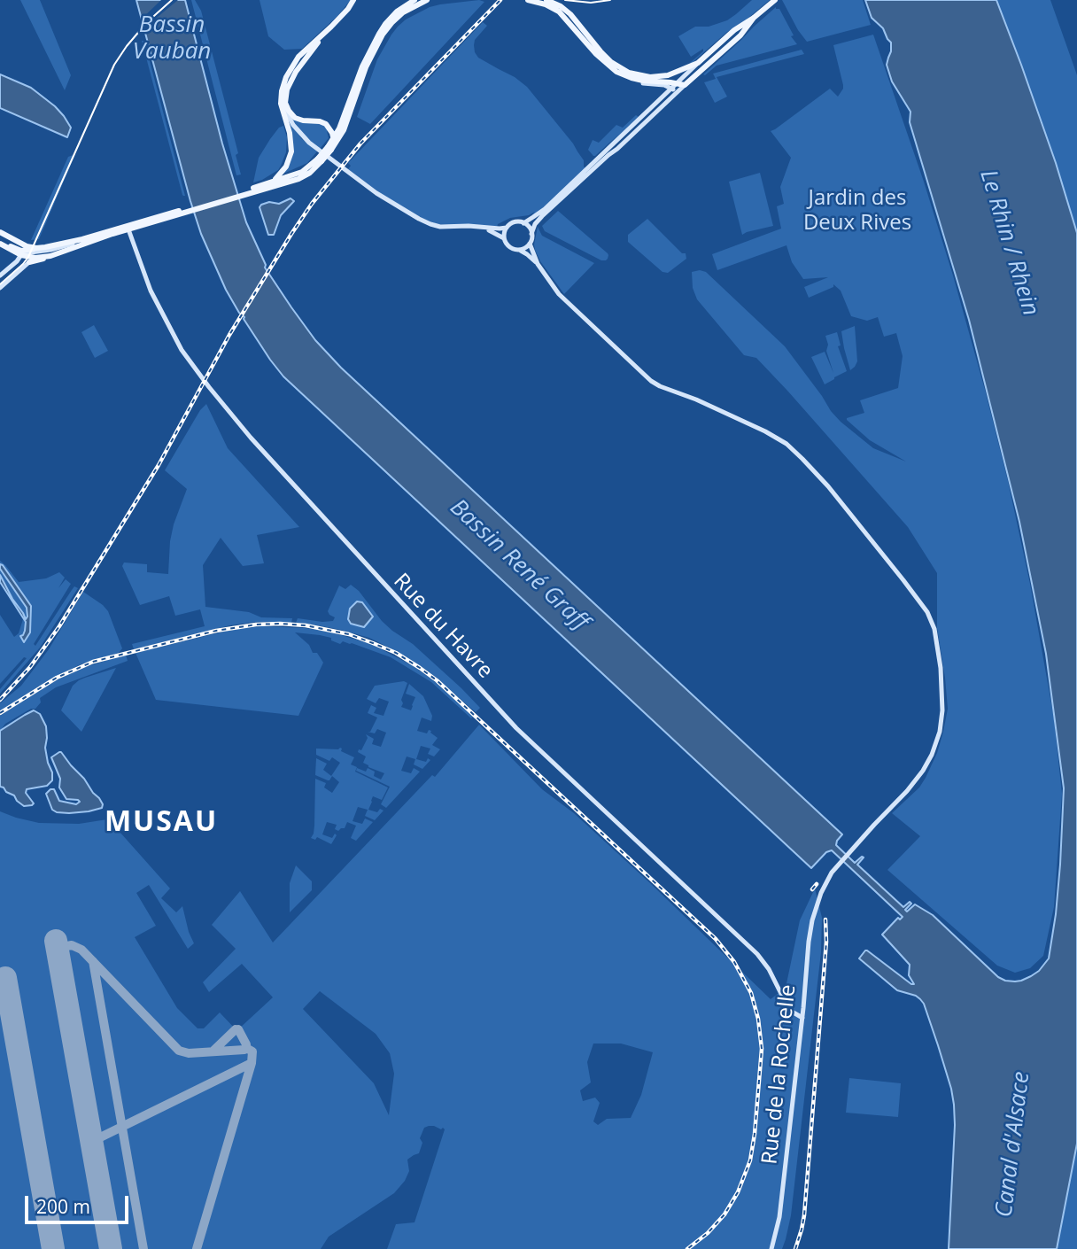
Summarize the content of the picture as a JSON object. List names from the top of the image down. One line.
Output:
{"streets":{"main road":["Rue du Havre","Rue de la Rochelle"]},"crossings":[["Rue du Havre","Rue de la Rochelle"]],"districts":["MUSAU"],"water":["Bassin Vauban","Le Rhin / Rhein","Bassin René Graff","Canal d'Alsace"],"parks":["Jardin des Deux Rives"],"scale_bar":"200 m"}
